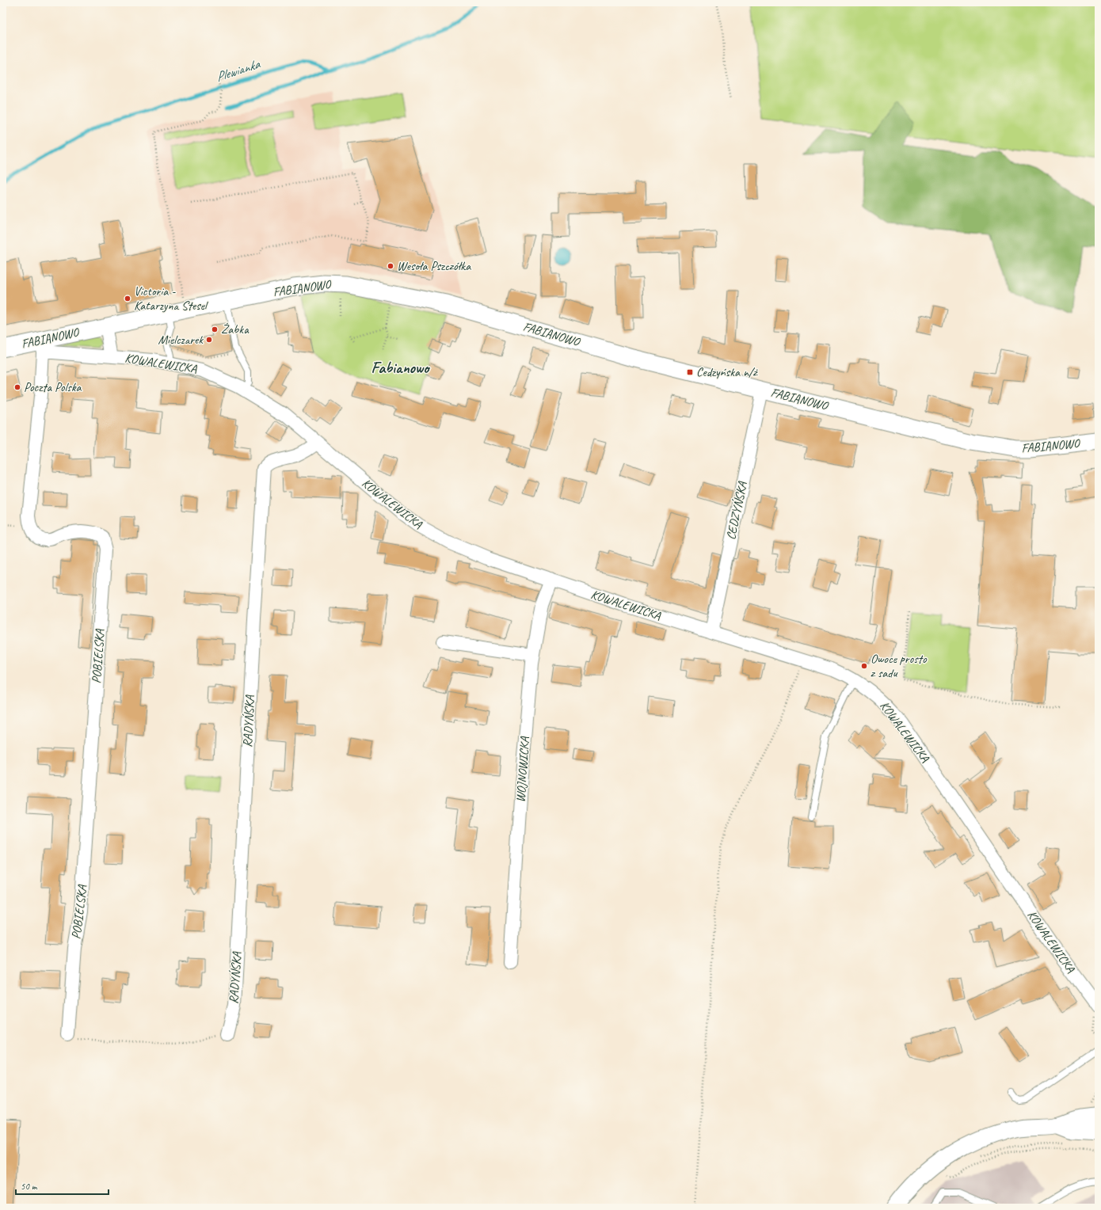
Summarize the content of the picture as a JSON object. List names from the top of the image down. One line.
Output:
{"streets":{"street":["FABIANOWO","KOWALEWICKA","CEDZYŃSKA","POBIELSKA","RADYŃSKA","WOJNOWICKA"]},"crossings":[["FABIANOWO","KOWALEWICKA"],["FABIANOWO","CEDZYŃSKA"],["FABIANOWO","POBIELSKA"],["KOWALEWICKA","CEDZYŃSKA"],["KOWALEWICKA","POBIELSKA"],["KOWALEWICKA","RADYŃSKA"],["KOWALEWICKA","WOJNOWICKA"]],"districts":["Fabianowo"],"water":["Plewianka"],"places":{"other":["Wesoła Pszczółka","Victoria - Katarzyna Stesel","Żabka","Mielczarek","Poczta Polska","Owoce prosto z sadu"],"transit":["Cedzyńska n/ż"]},"scale_bar":"50 m"}
